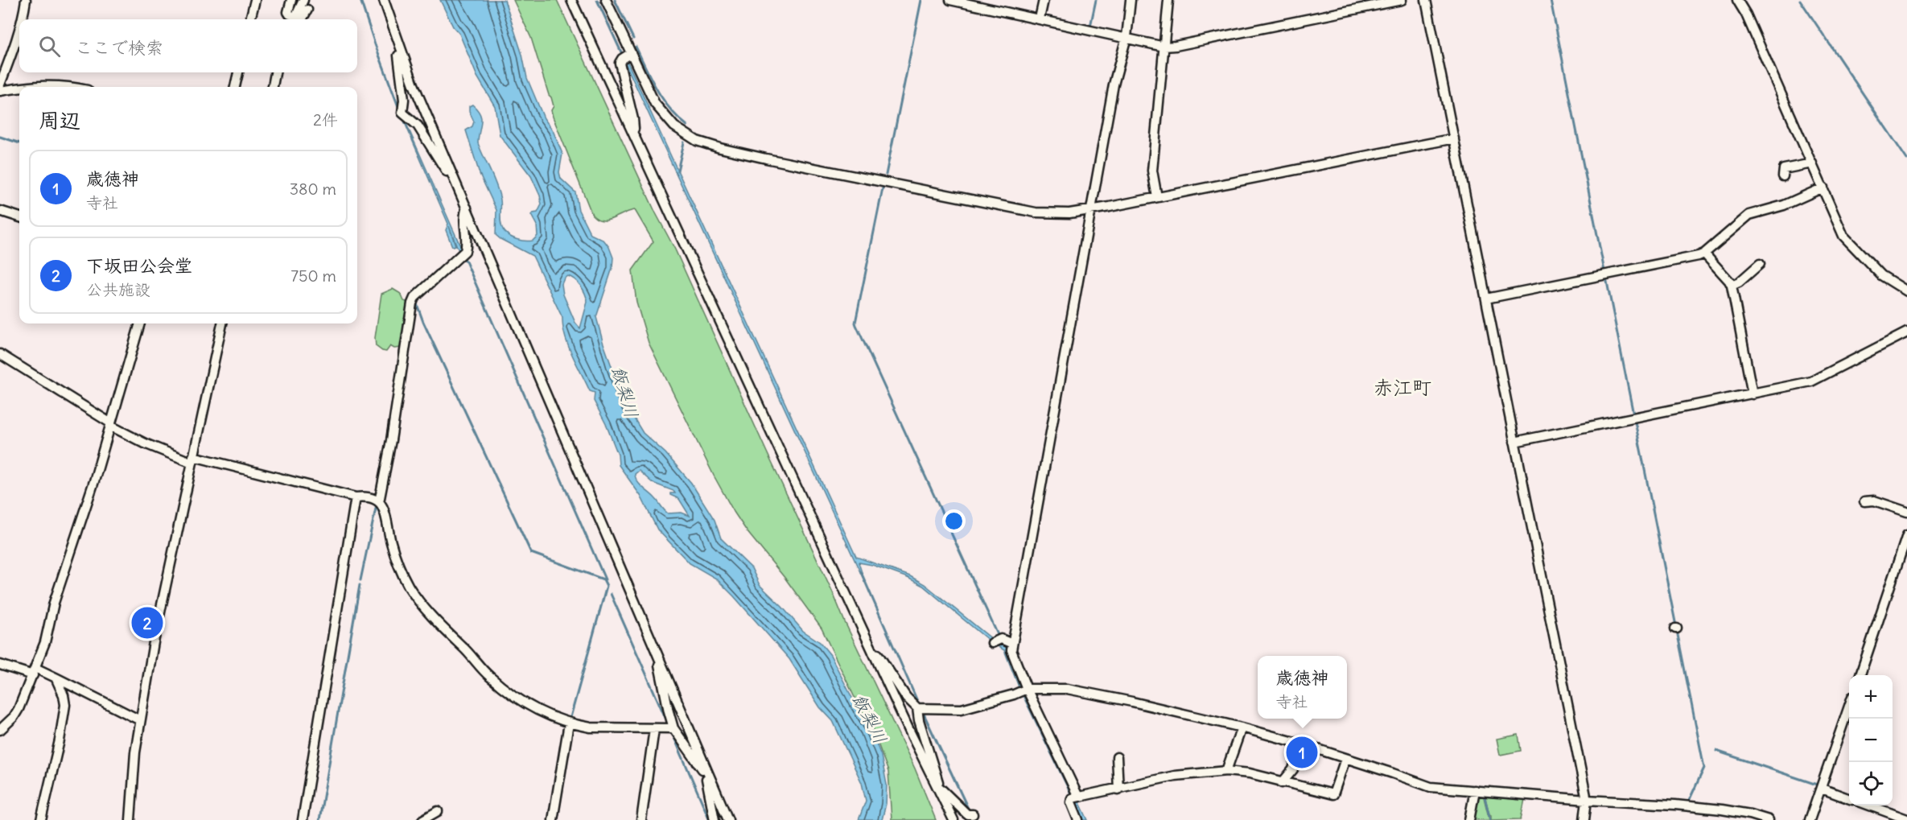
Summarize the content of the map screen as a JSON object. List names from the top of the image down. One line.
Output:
{"districts":["赤江町"],"water":["飯梨川"],"page":{"search":"ここで検索","heading":["周辺","2件"],"list":[{"mark":"1","name":"歳徳神","note":"寺社","value":"380 m"},{"mark":"2","name":"下坂田公会堂","note":"公共施設","value":"750 m"}],"pins":["2","1"],"popup":["歳徳神","寺社"],"map_buttons":["+","−"]}}
